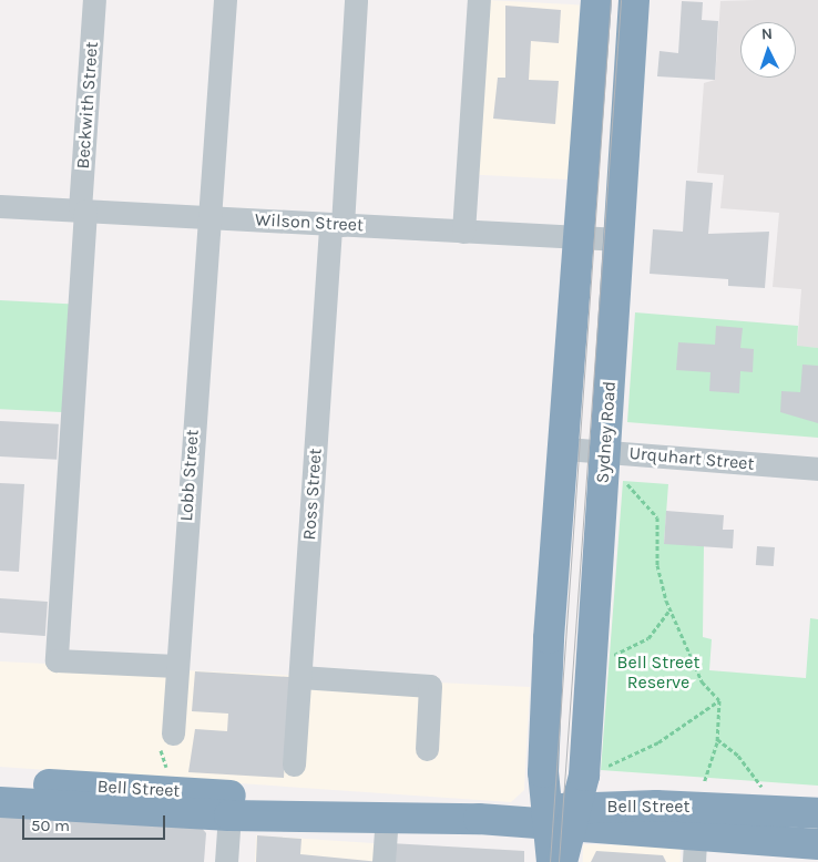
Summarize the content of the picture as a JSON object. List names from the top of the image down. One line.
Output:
{"streets":{"highway":["Sydney Road","Bell Street"],"street":["Beckwith Street","Wilson Street","Urquhart Street","Lobb Street","Ross Street"]},"crossings":[["Beckwith Street","Wilson Street"],["Beckwith Street","Lobb Street"],["Wilson Street","Sydney Road"],["Wilson Street","Lobb Street"],["Wilson Street","Ross Street"],["Sydney Road","Urquhart Street"],["Sydney Road","Bell Street"]],"parks":["Bell Street Reserve"],"scale_bar":"50 m","north":"top"}
